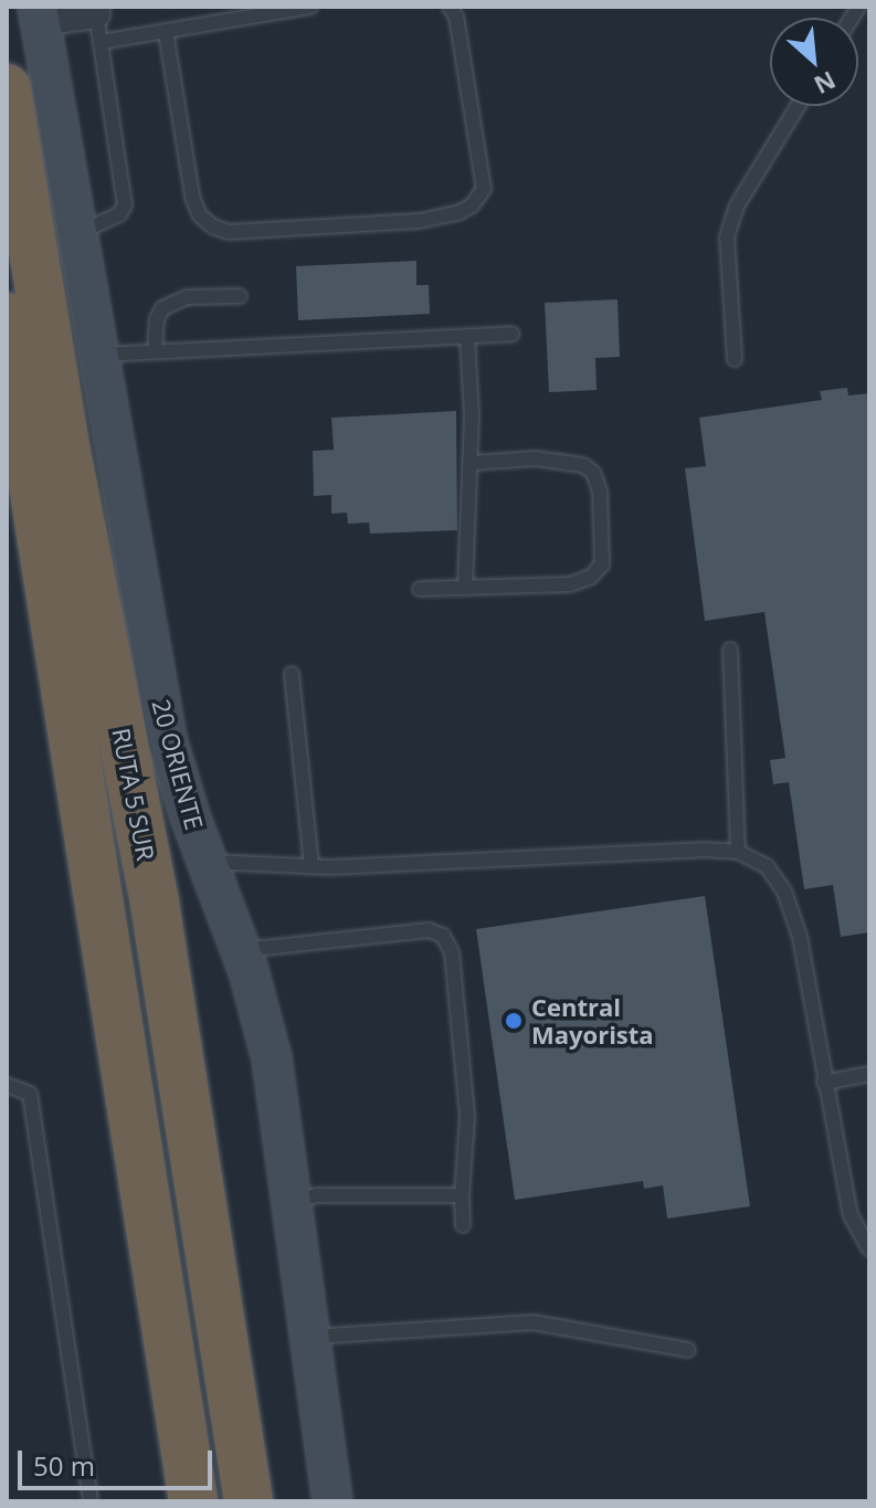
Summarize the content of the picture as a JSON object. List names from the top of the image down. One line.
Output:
{"streets":{"highway":["RUTA 5 SUR"],"street":["20 ORIENTE"]},"places":["Central Mayorista"],"scale_bar":"50 m","north":"bottom right"}
